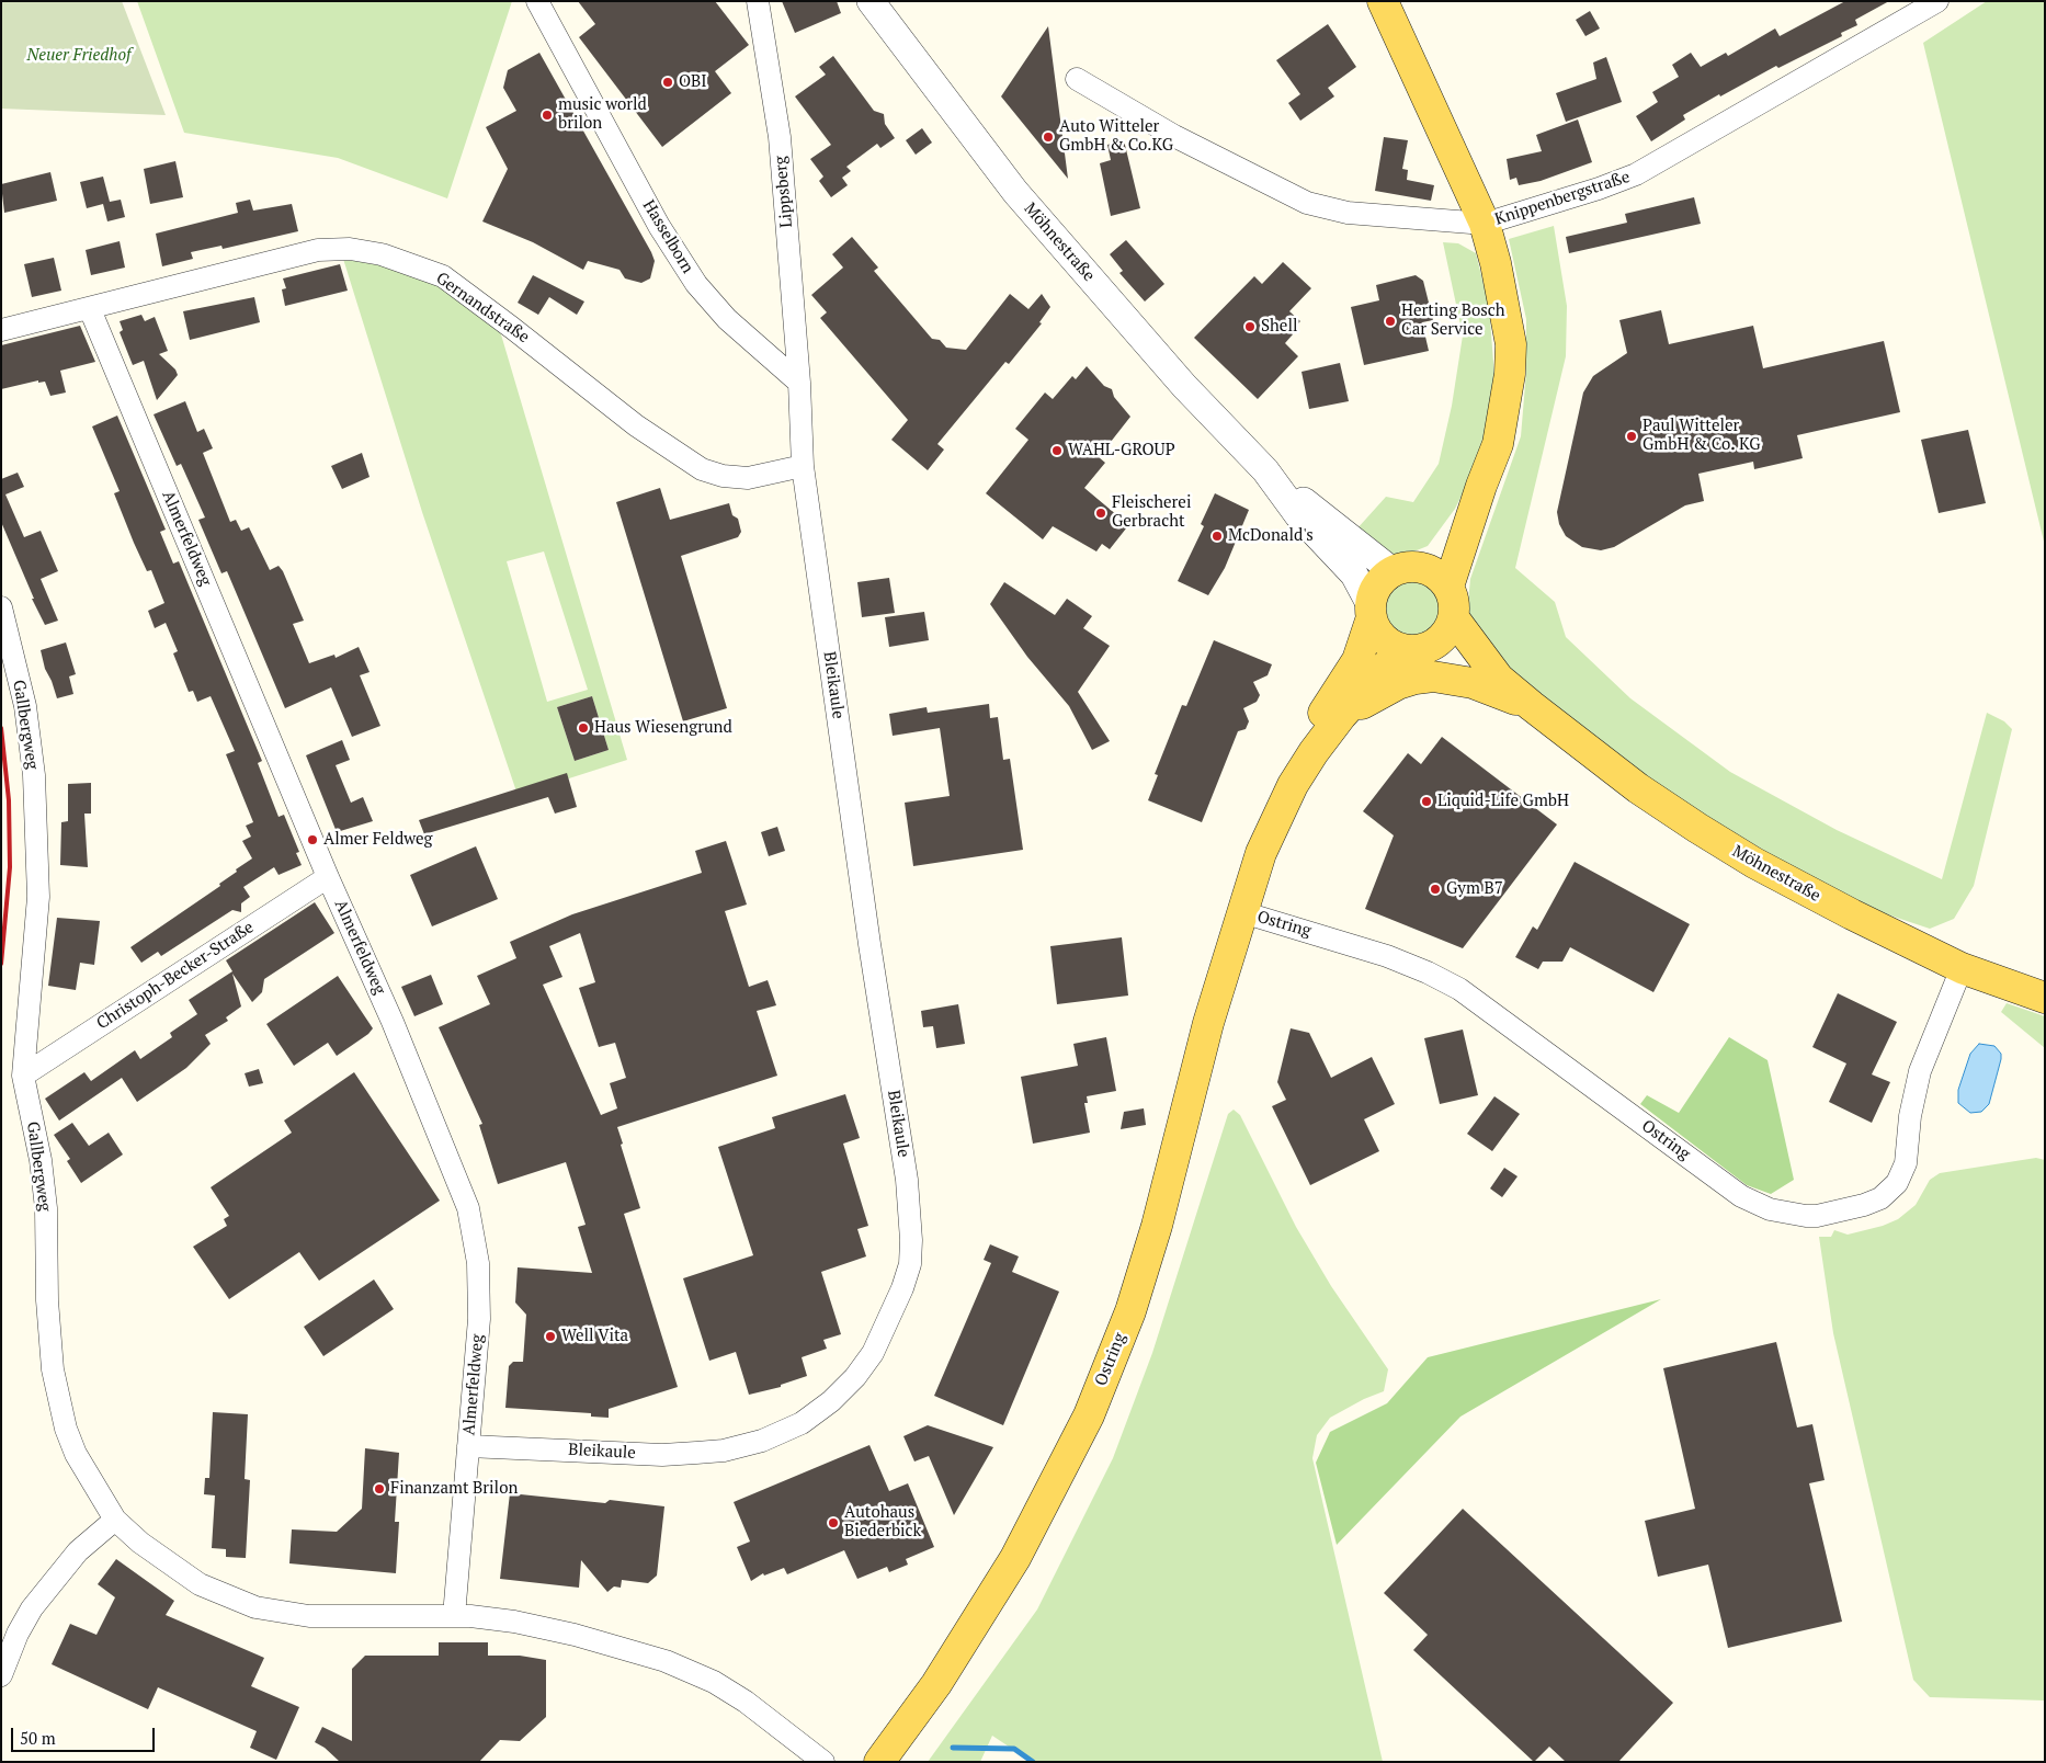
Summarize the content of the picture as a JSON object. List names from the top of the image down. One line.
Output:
{"streets":{"main road":["Möhnestraße","Ostring"],"street":["Lippsberg","Knippenbergstraße","Hasselborn","Gernandstraße","Almerfeldweg","Bleikaule","Gallbergweg","Christoph-Becker-Straße"]},"crossings":[["Lippsberg","Hasselborn"],["Möhnestraße","Ostring"],["Gernandstraße","Almerfeldweg"],["Gernandstraße","Bleikaule"],["Almerfeldweg","Bleikaule"],["Almerfeldweg","Christoph-Becker-Straße"],["Gallbergweg","Christoph-Becker-Straße"]],"parks":["Neuer Friedhof"],"places":["OBI","music world brilon","Auto Witteler GmbH & Co.KG","Herting Bosch Car Service","Shell","Paul Witteler GmbH & Co. KG","WAHL-GROUP","Fleischerei Gerbracht","McDonald's","Haus Wiesengrund","Liquid-Life GmbH","Almer Feldweg","Gym B7","Well Vita","Finanzamt Brilon","Autohaus Biederbick"],"scale_bar":"50 m"}
